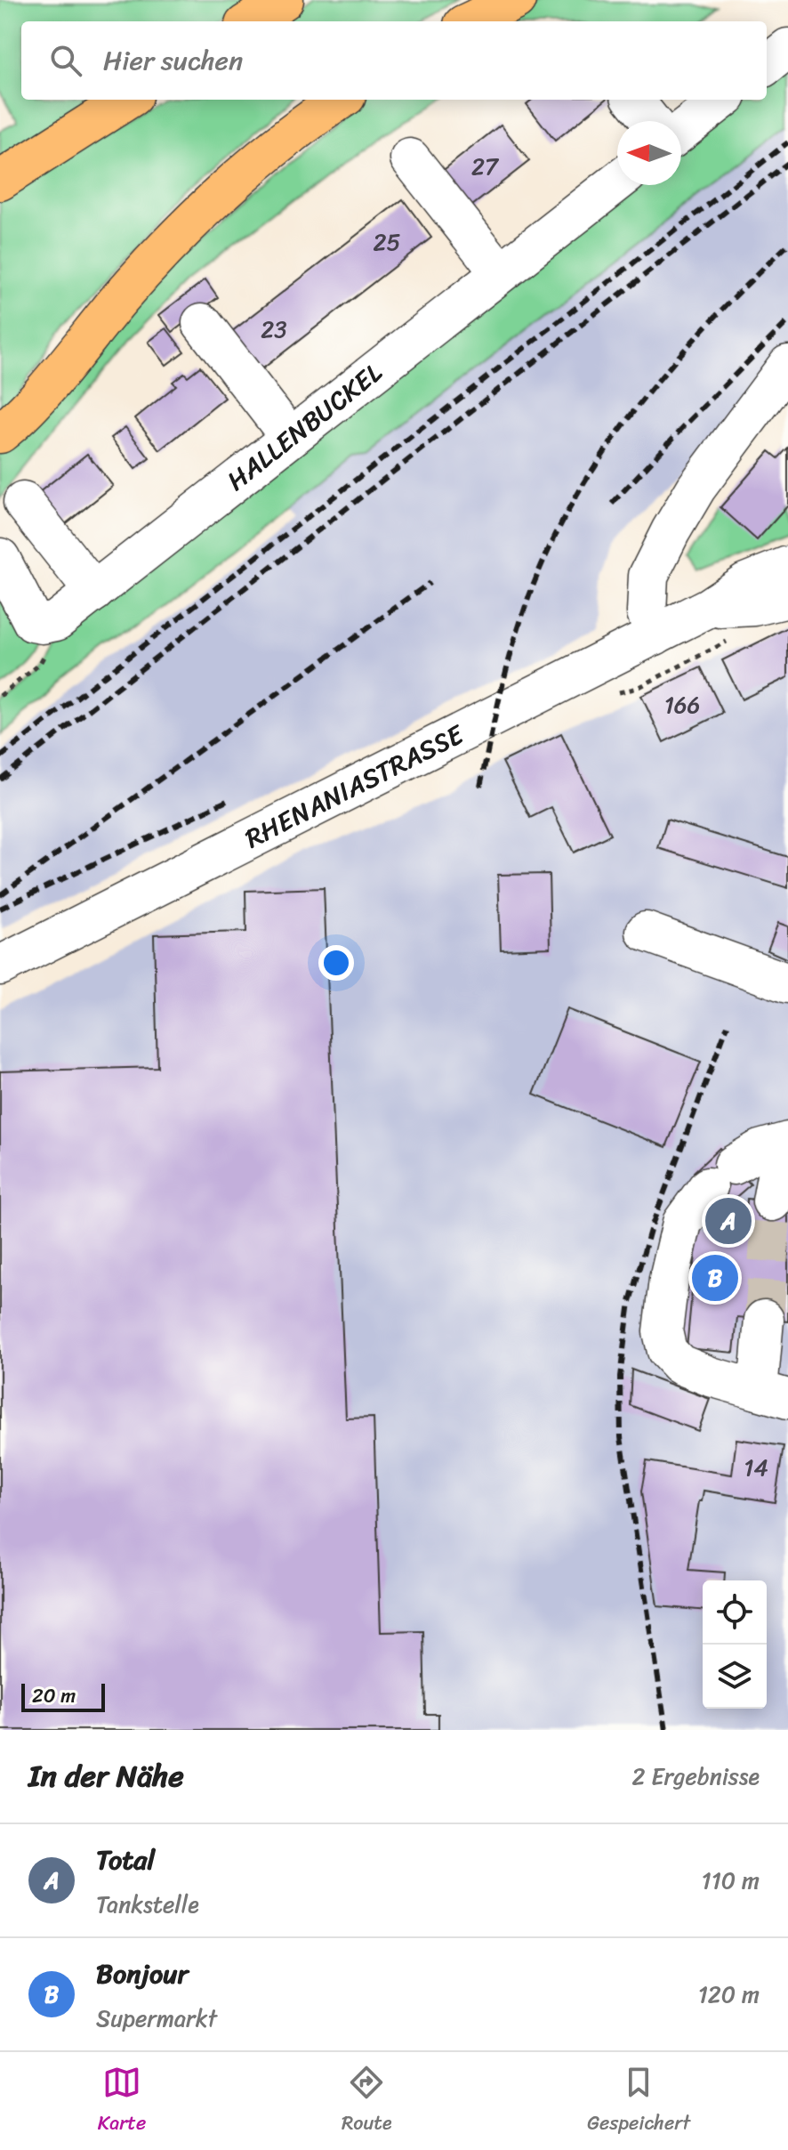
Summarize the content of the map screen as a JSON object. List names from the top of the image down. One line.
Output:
{"streets":{"street":["HALLENBUCKEL","RHENANIASTRASSE"]},"house_numbers":["27","25","23","166","14"],"scale_bar":"20 m","north":"left","page":{"search":"Hier suchen","pins":["A","B"],"scale":"20 m","heading":["In der Nähe","2 Ergebnisse"],"list":[{"mark":"A","name":"Total","note":"Tankstelle","value":"110 m"},{"mark":"B","name":"Bonjour","note":"Supermarkt","value":"120 m"}],"nav":["Karte","Route","Gespeichert"]}}
